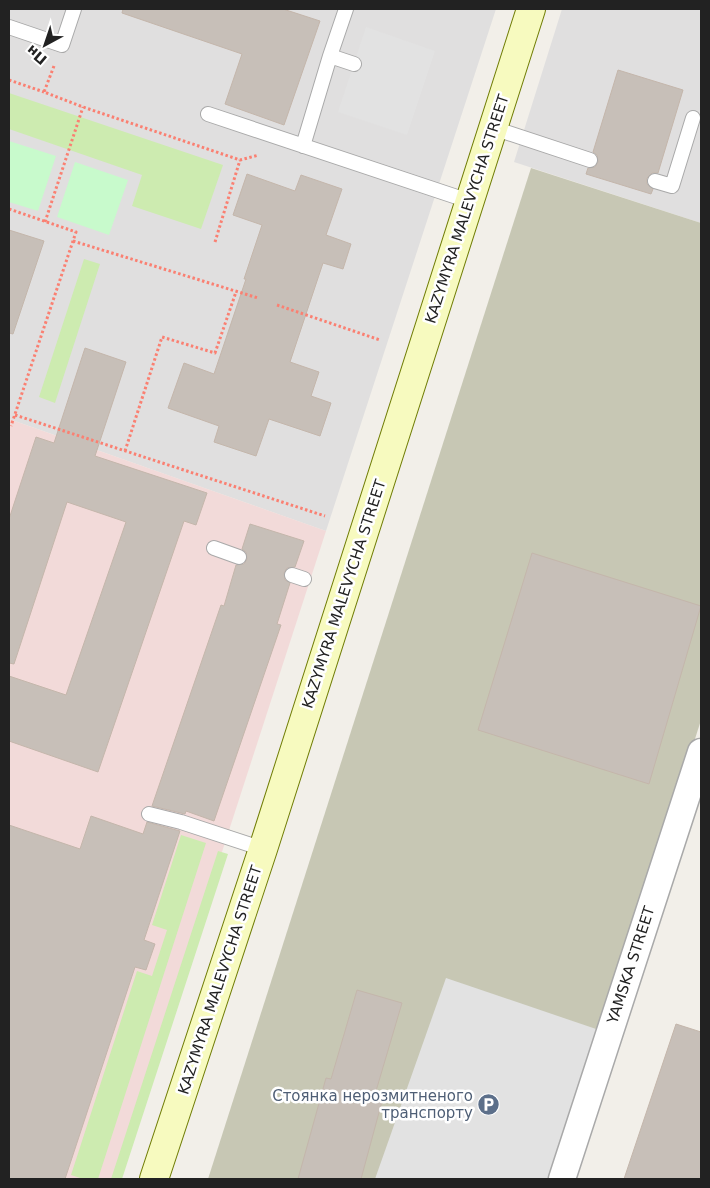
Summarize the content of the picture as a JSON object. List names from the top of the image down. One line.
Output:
{"streets":{"main road":["KAZYMYRA MALEVYCHA STREET"],"street":["YAMSKA STREET"]},"places":{"parking":["Стоянка нерозмитненого транспорту"]},"north":"bottom left"}
